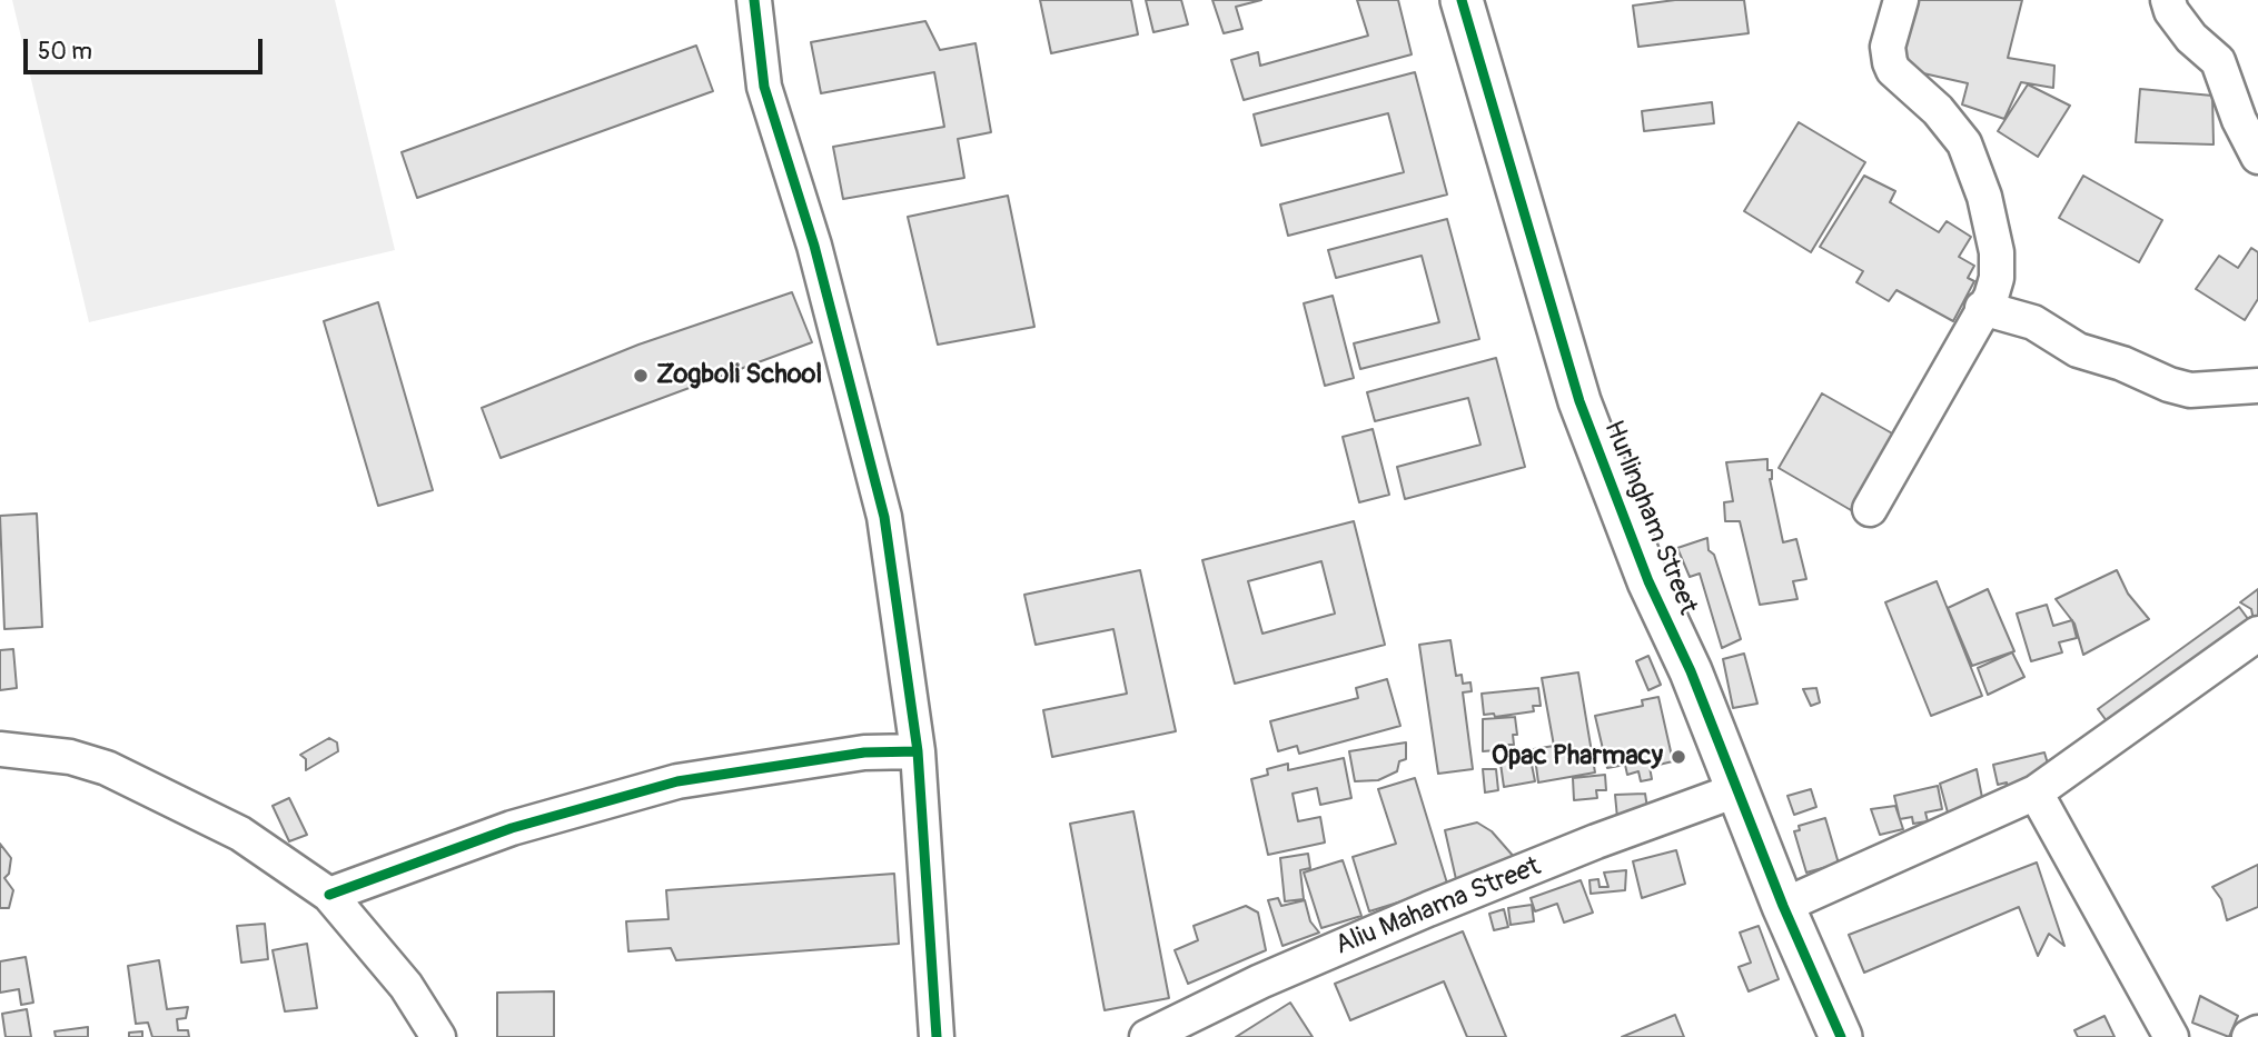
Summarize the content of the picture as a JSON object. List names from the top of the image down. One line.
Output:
{"streets":{"street":["Hurlingham Street","Aliu Mahama Street"]},"crossings":[["Hurlingham Street","Aliu Mahama Street"]],"places":["Zogboli School","Opac Pharmacy"],"scale_bar":"50 m"}
